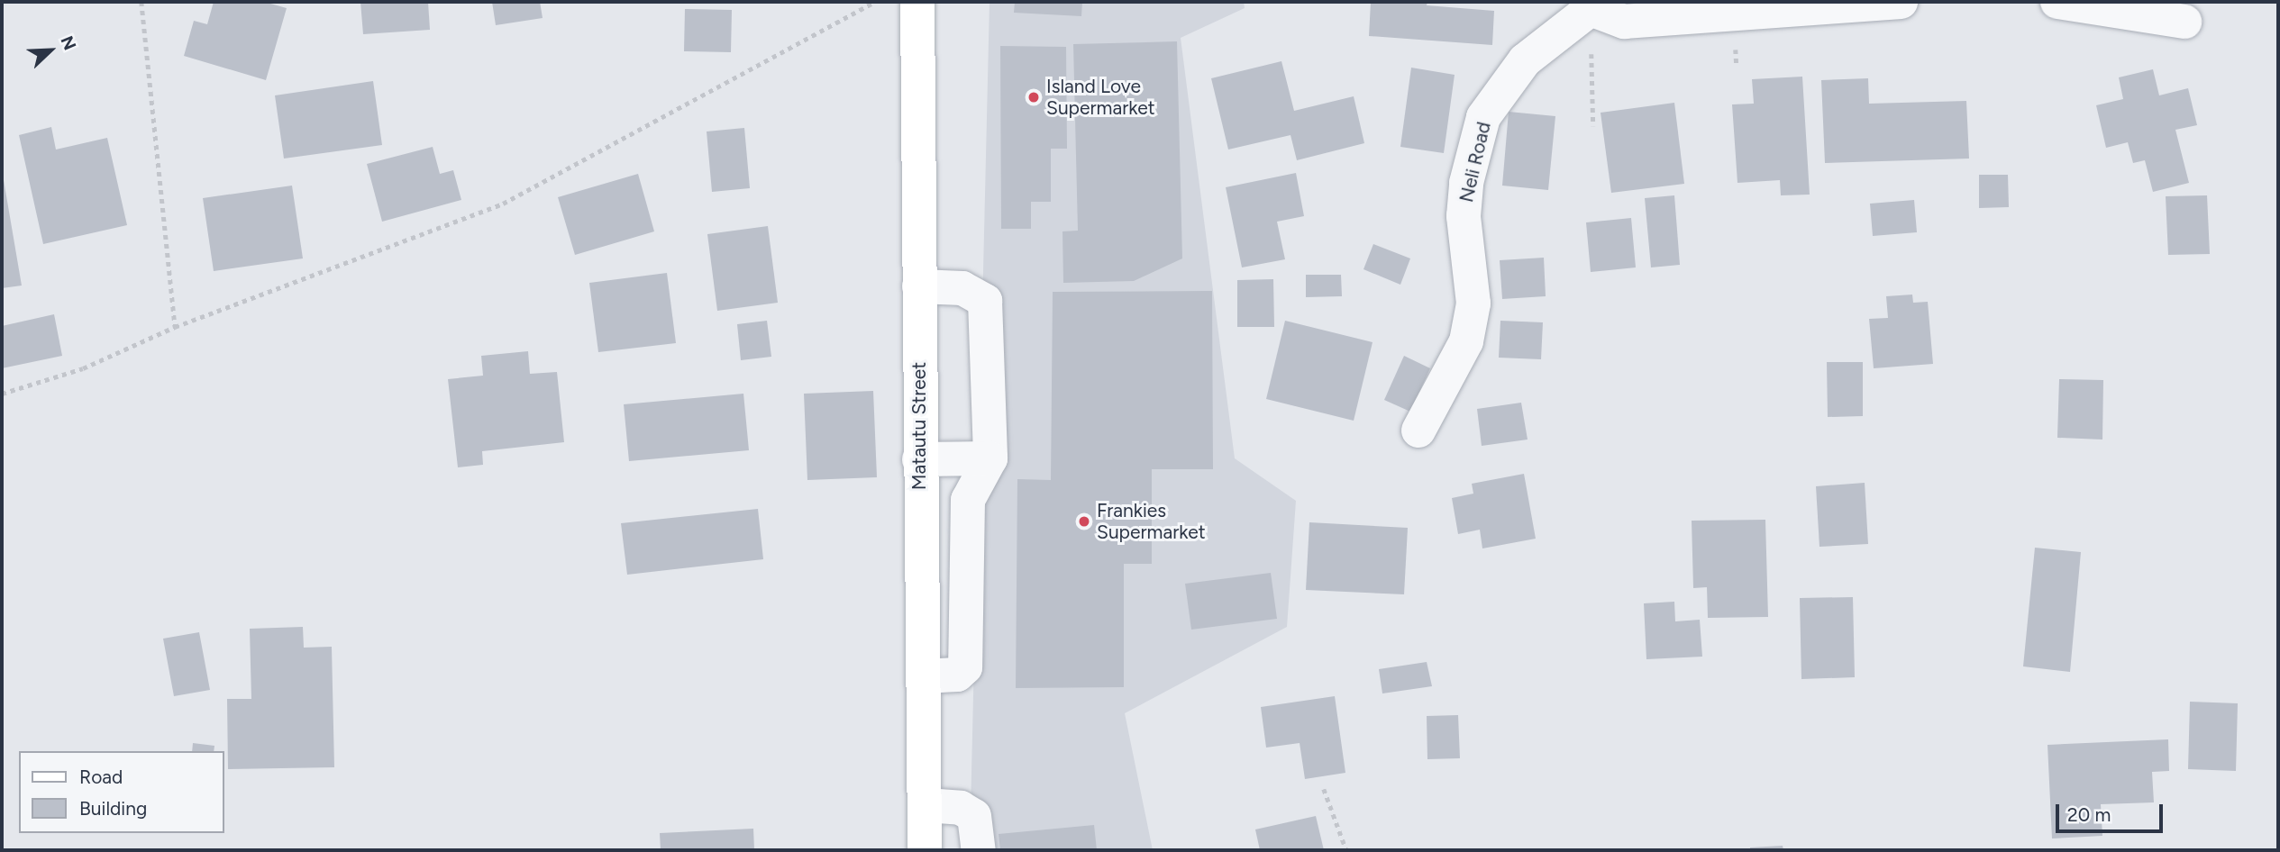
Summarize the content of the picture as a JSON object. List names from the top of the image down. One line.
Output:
{"streets":{"main road":["Matautu Street"],"street":["Neli Road"]},"places":["Island Love Supermarket","Frankies Supermarket"],"legend":["Road","Building"],"scale_bar":"20 m","north":"top right"}
